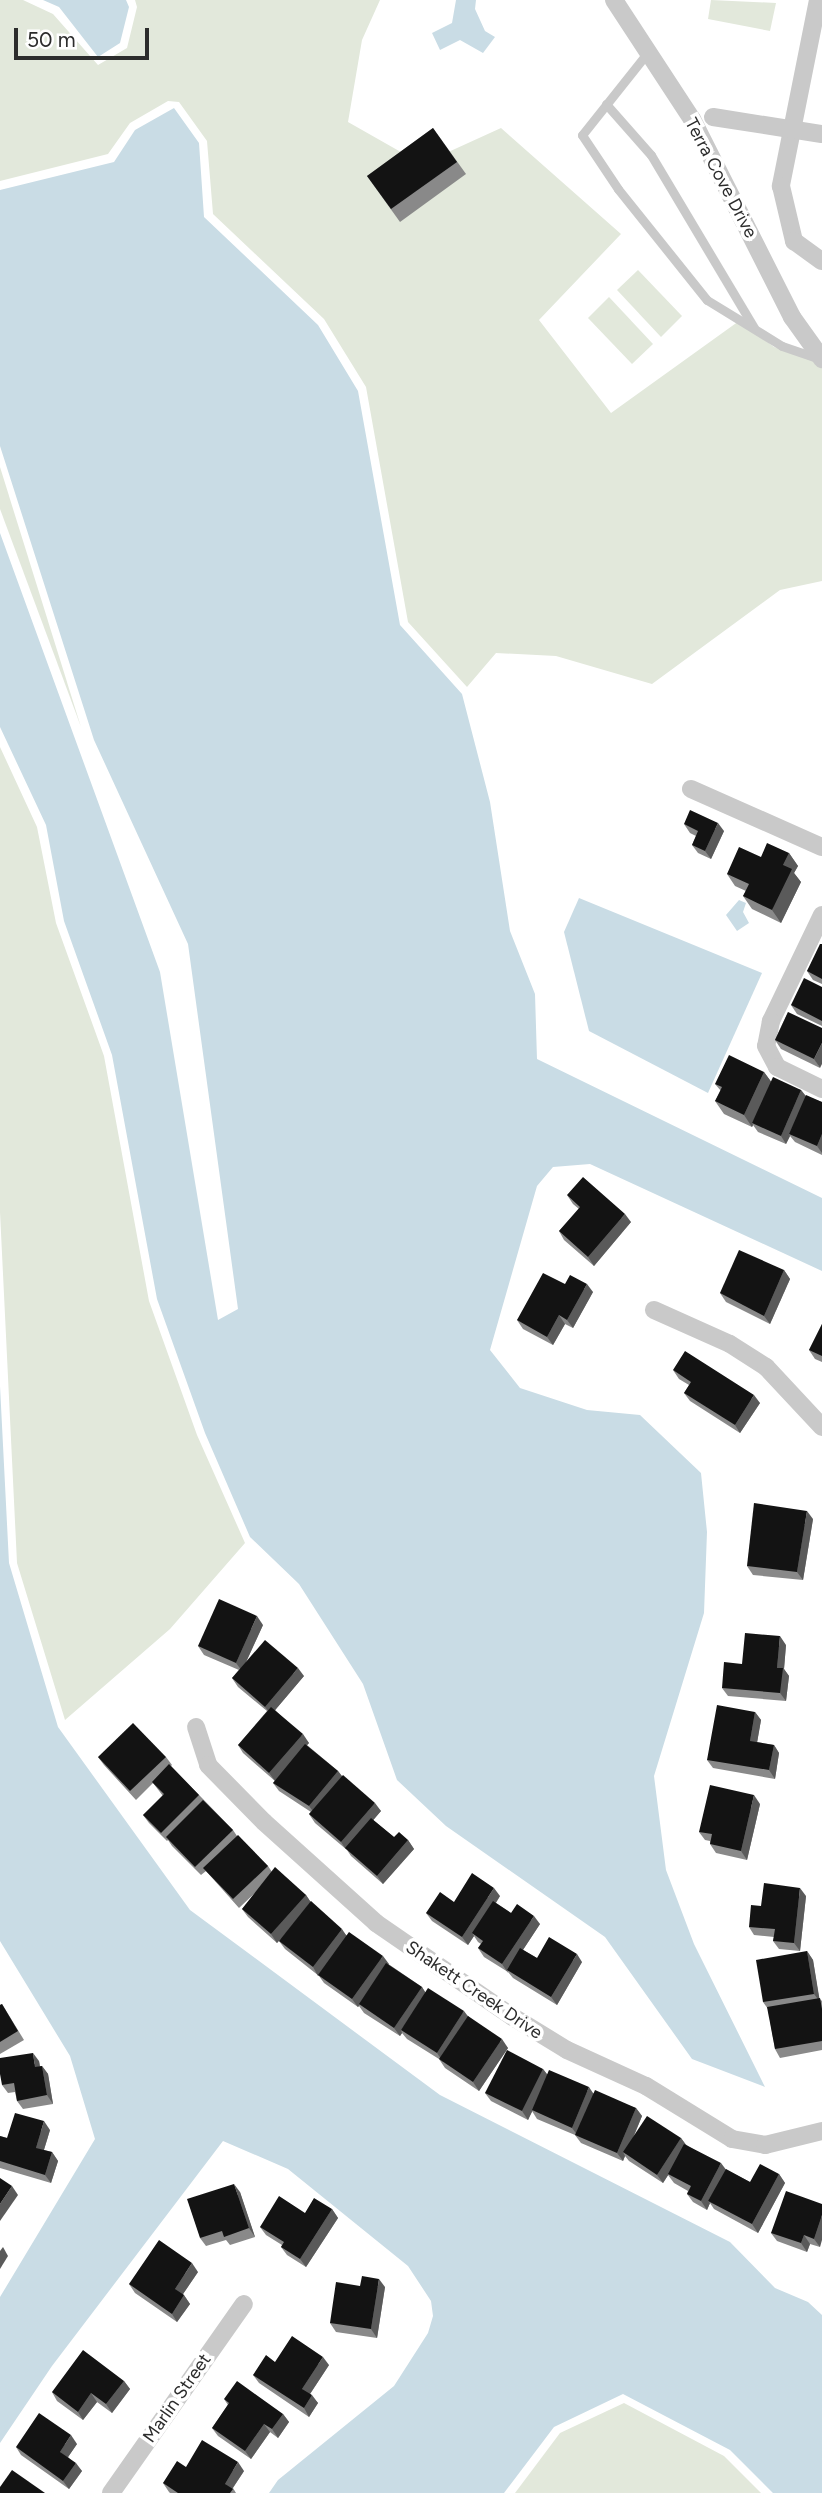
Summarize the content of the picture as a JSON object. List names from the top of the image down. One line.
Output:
{"streets":{"street":["Terra Cove Drive","Shakett Creek Drive","Marlin Street"]},"scale_bar":"50 m"}
